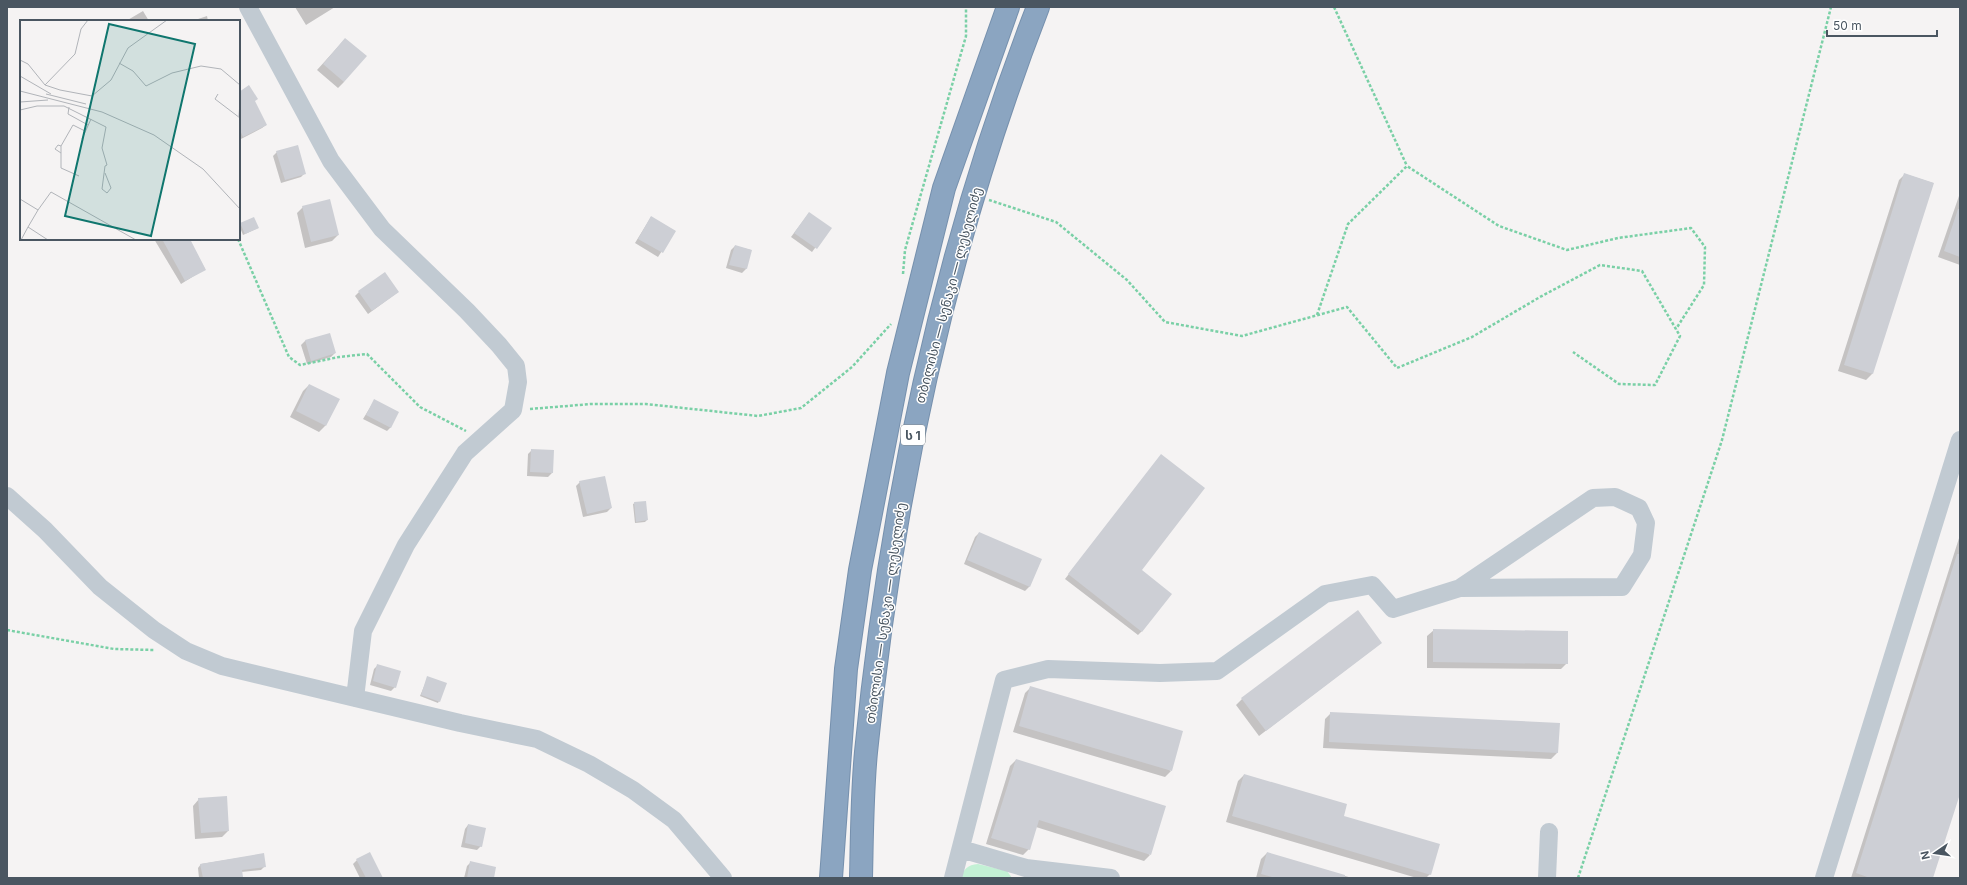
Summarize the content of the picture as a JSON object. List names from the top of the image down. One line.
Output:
{"streets":{"highway":["თბილისი — სენაკი — ლესელიძე","ს 1"]},"scale_bar":"50 m","north":"left"}
